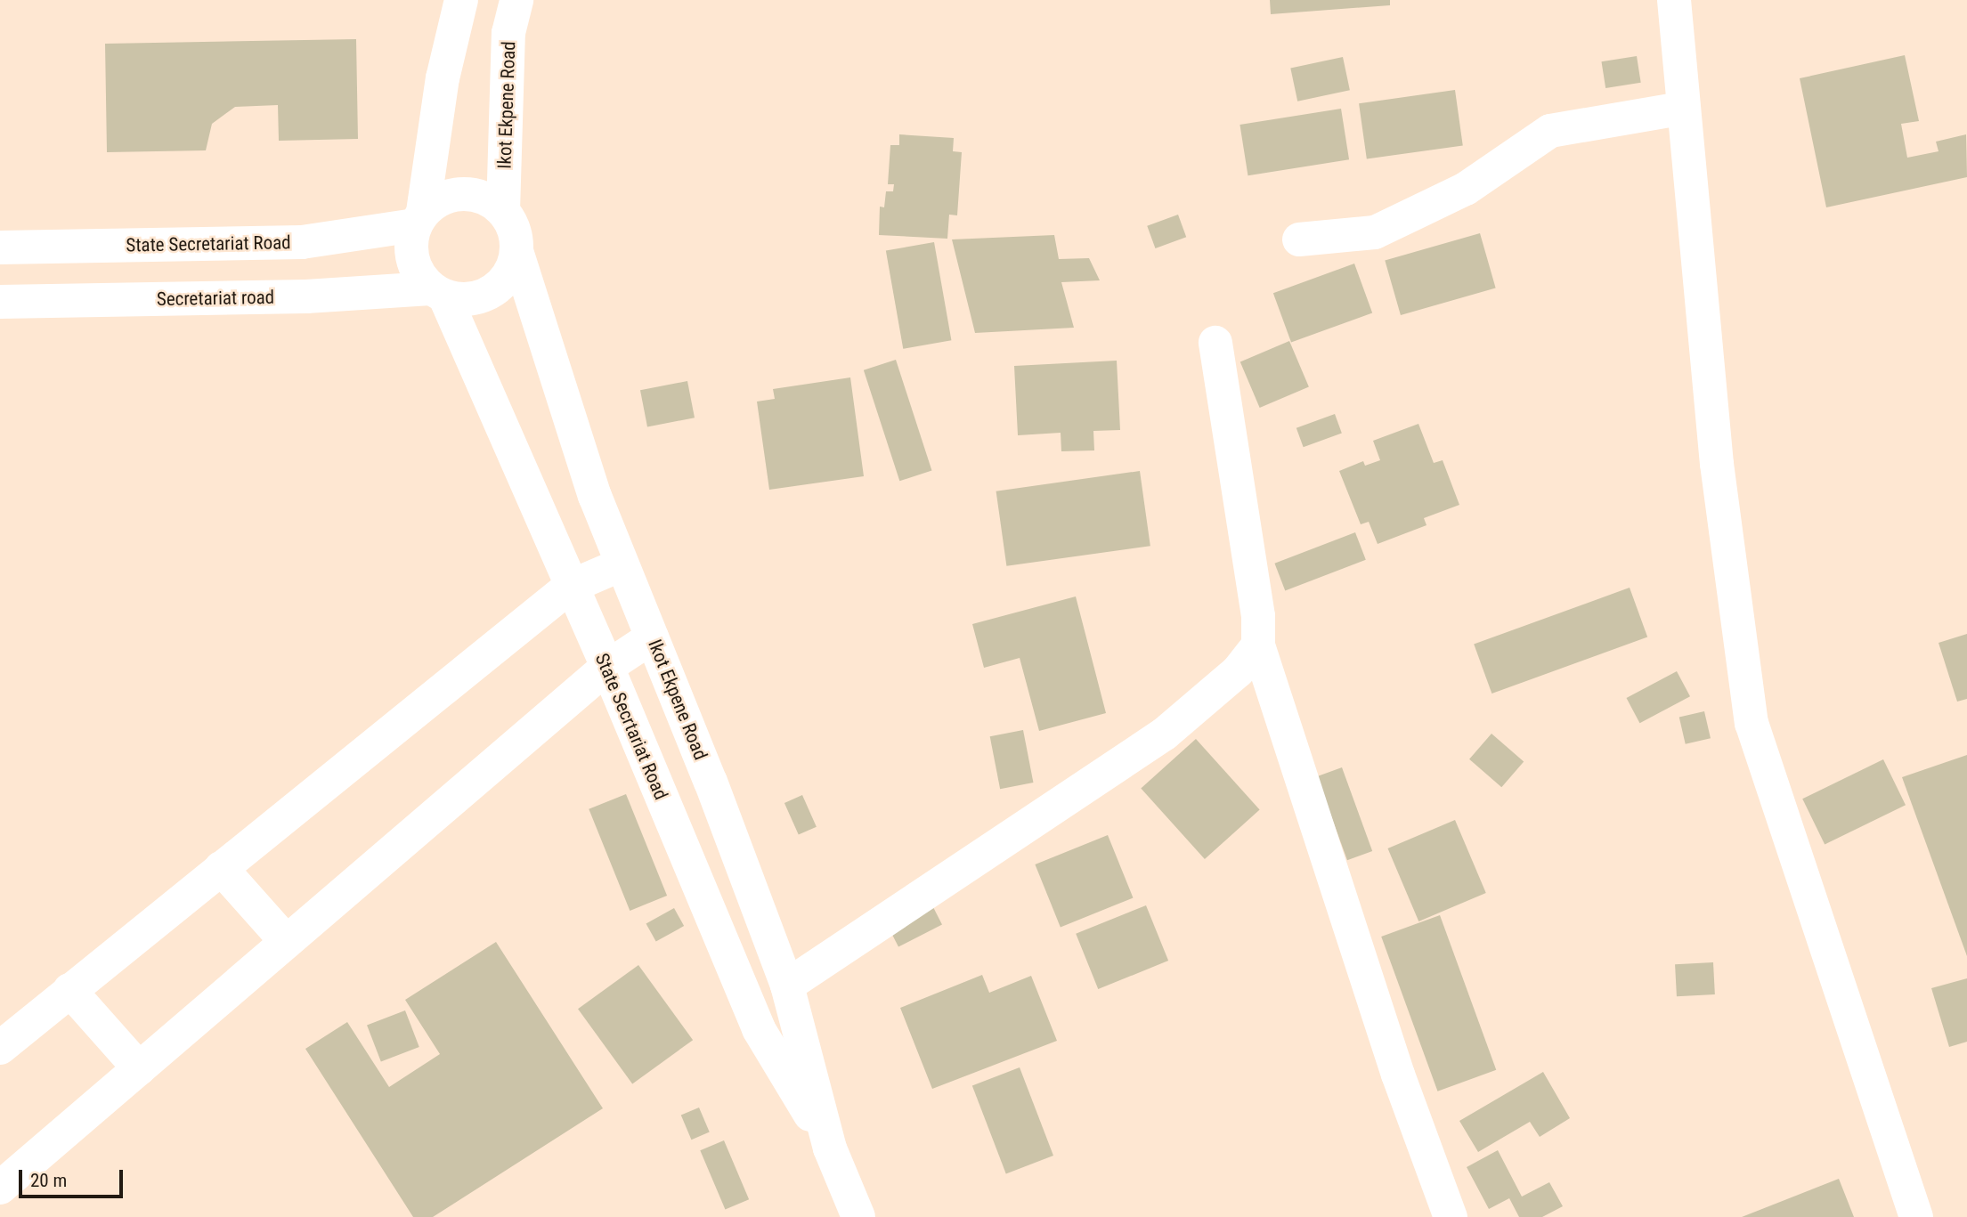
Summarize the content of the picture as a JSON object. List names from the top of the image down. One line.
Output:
{"streets":{"street":["Ikot Ekpene Road","State Secretariat Road","Secretariat road","State Secrtariat Road"]},"crossings":[["Ikot Ekpene Road","State Secretariat Road"],["Ikot Ekpene Road","Secretariat road"],["Ikot Ekpene Road","State Secrtariat Road"],["State Secretariat Road","Secretariat road"],["State Secretariat Road","State Secrtariat Road"],["Secretariat road","State Secrtariat Road"]],"scale_bar":"20 m"}
